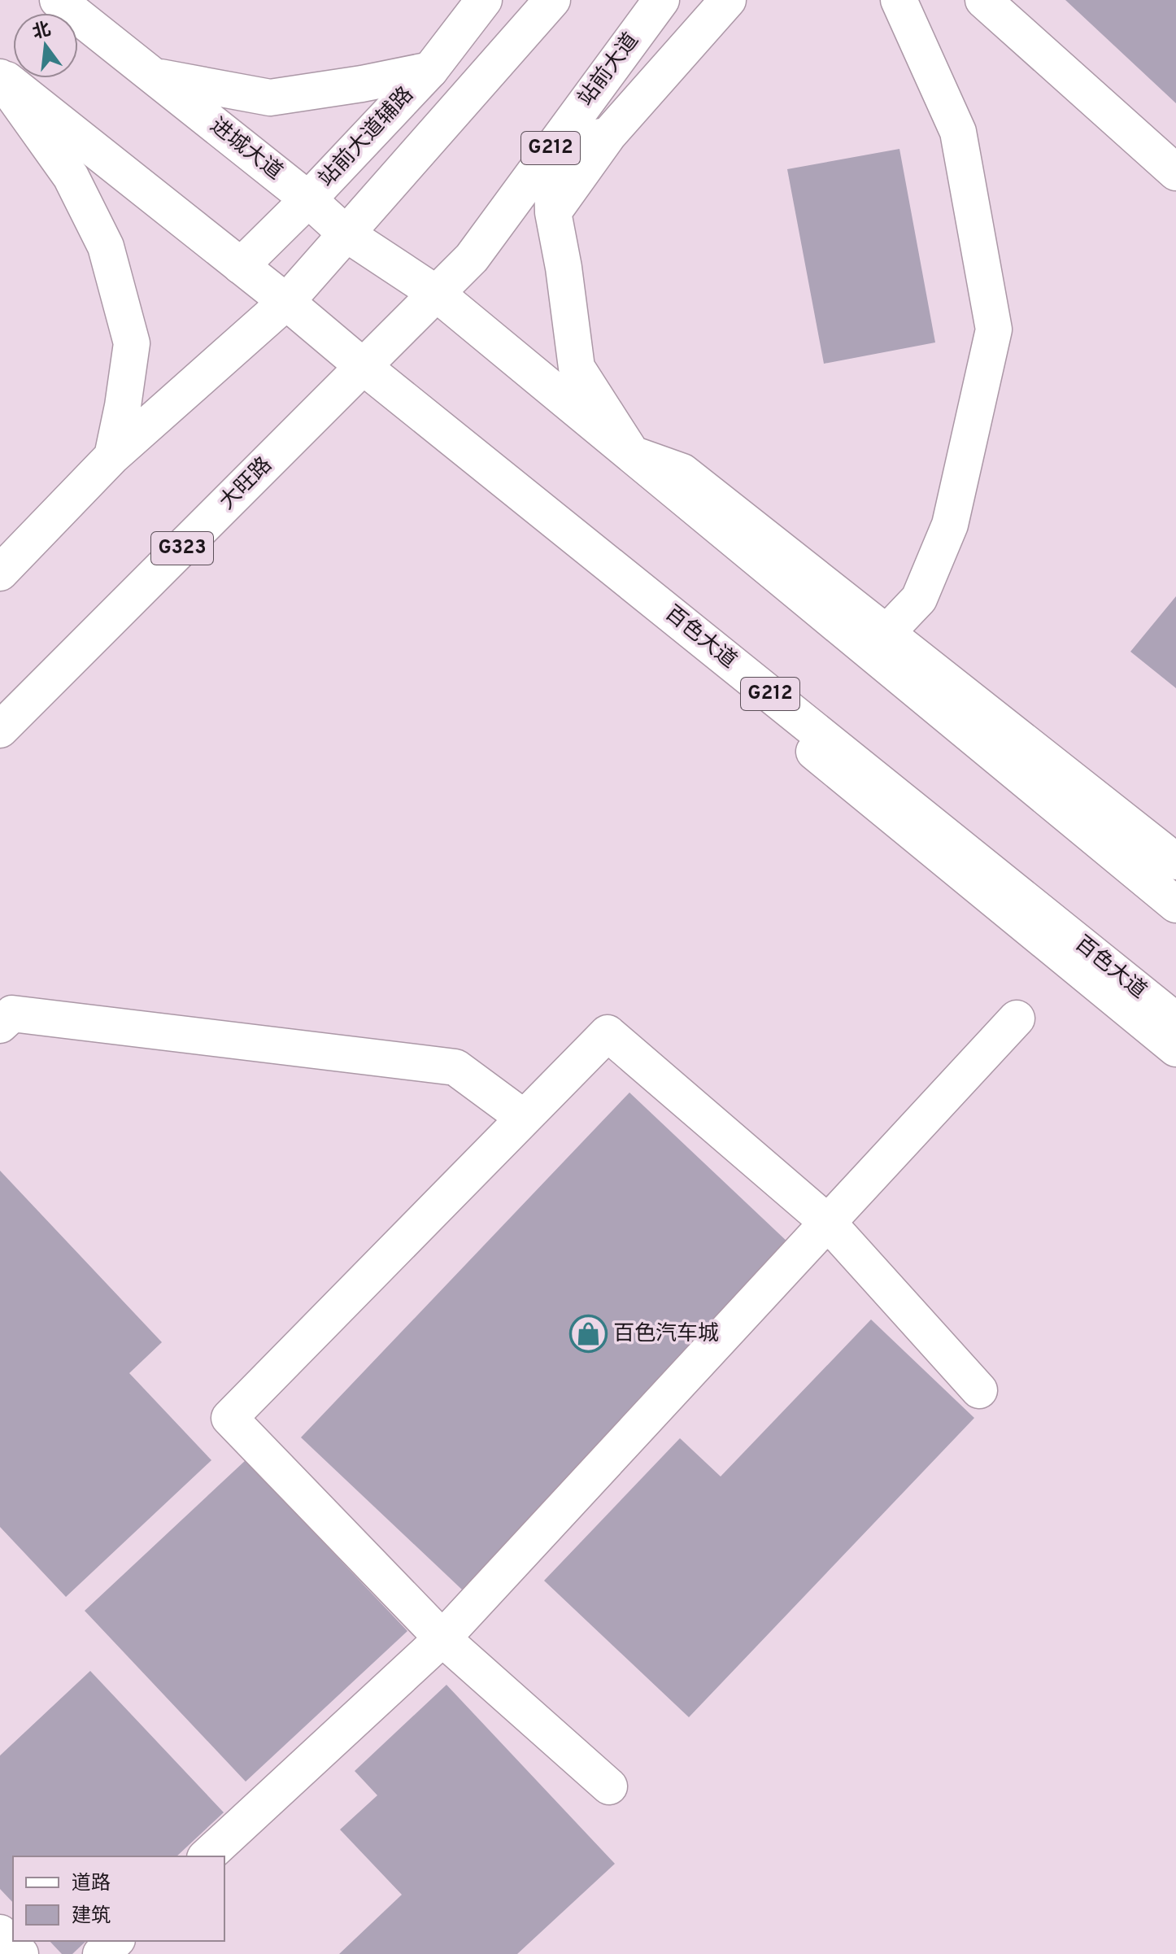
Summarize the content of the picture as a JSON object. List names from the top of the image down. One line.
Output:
{"streets":{"main road":["站前大道","站前大道辅路","G212","进城大道","大旺路","G323","百色大道"]},"crossings":[["站前大道","进城大道"],["站前大道","大旺路"],["站前大道辅路","进城大道"],["进城大道","大旺路"],["大旺路","百色大道"]],"places":{"shop":["百色汽车城"]},"legend":["道路","建筑"],"north":"top"}
